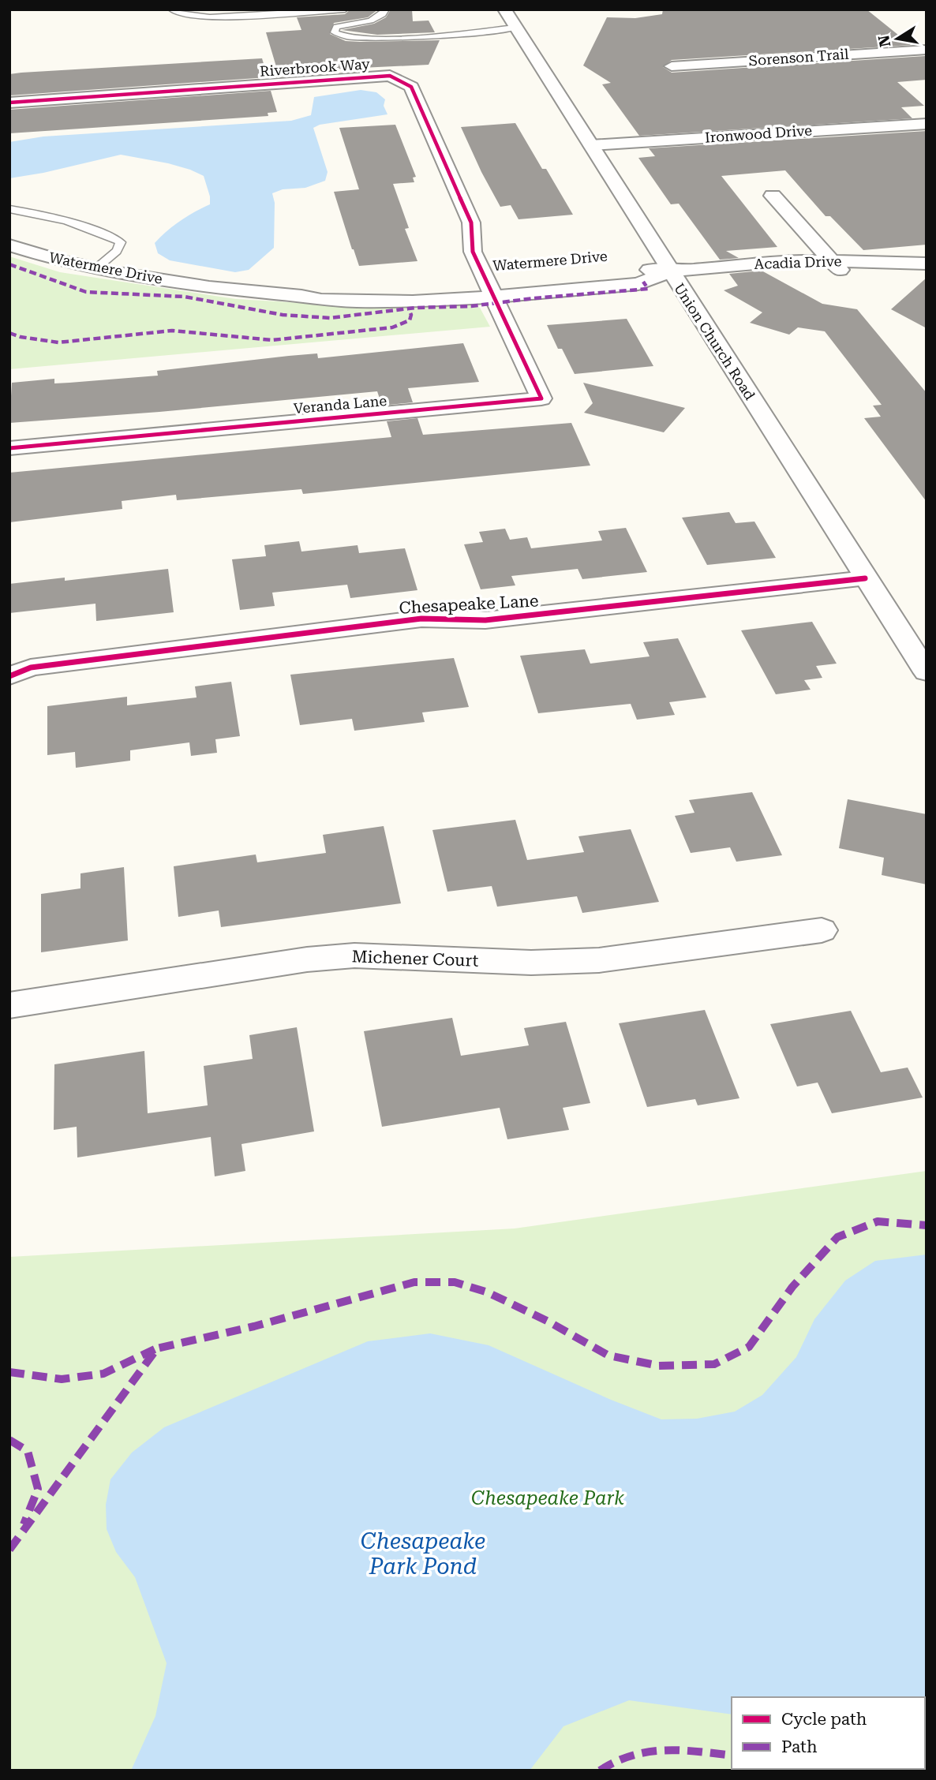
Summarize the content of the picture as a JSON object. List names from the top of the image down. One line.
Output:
{"streets":{"street":["Sorenson Trail","Riverbrook Way","Ironwood Drive","Watermere Drive","Acadia Drive","Union Church Road","Veranda Lane","Chesapeake Lane","Michener Court"]},"crossings":[["Riverbrook Way","Watermere Drive"],["Riverbrook Way","Veranda Lane"],["Ironwood Drive","Union Church Road"],["Watermere Drive","Acadia Drive"],["Watermere Drive","Union Church Road"],["Watermere Drive","Veranda Lane"],["Acadia Drive","Union Church Road"],["Union Church Road","Chesapeake Lane"]],"water":["Chesapeake Park Pond"],"parks":["Chesapeake Park"],"legend":["Cycle path","Path"],"north":"left"}
